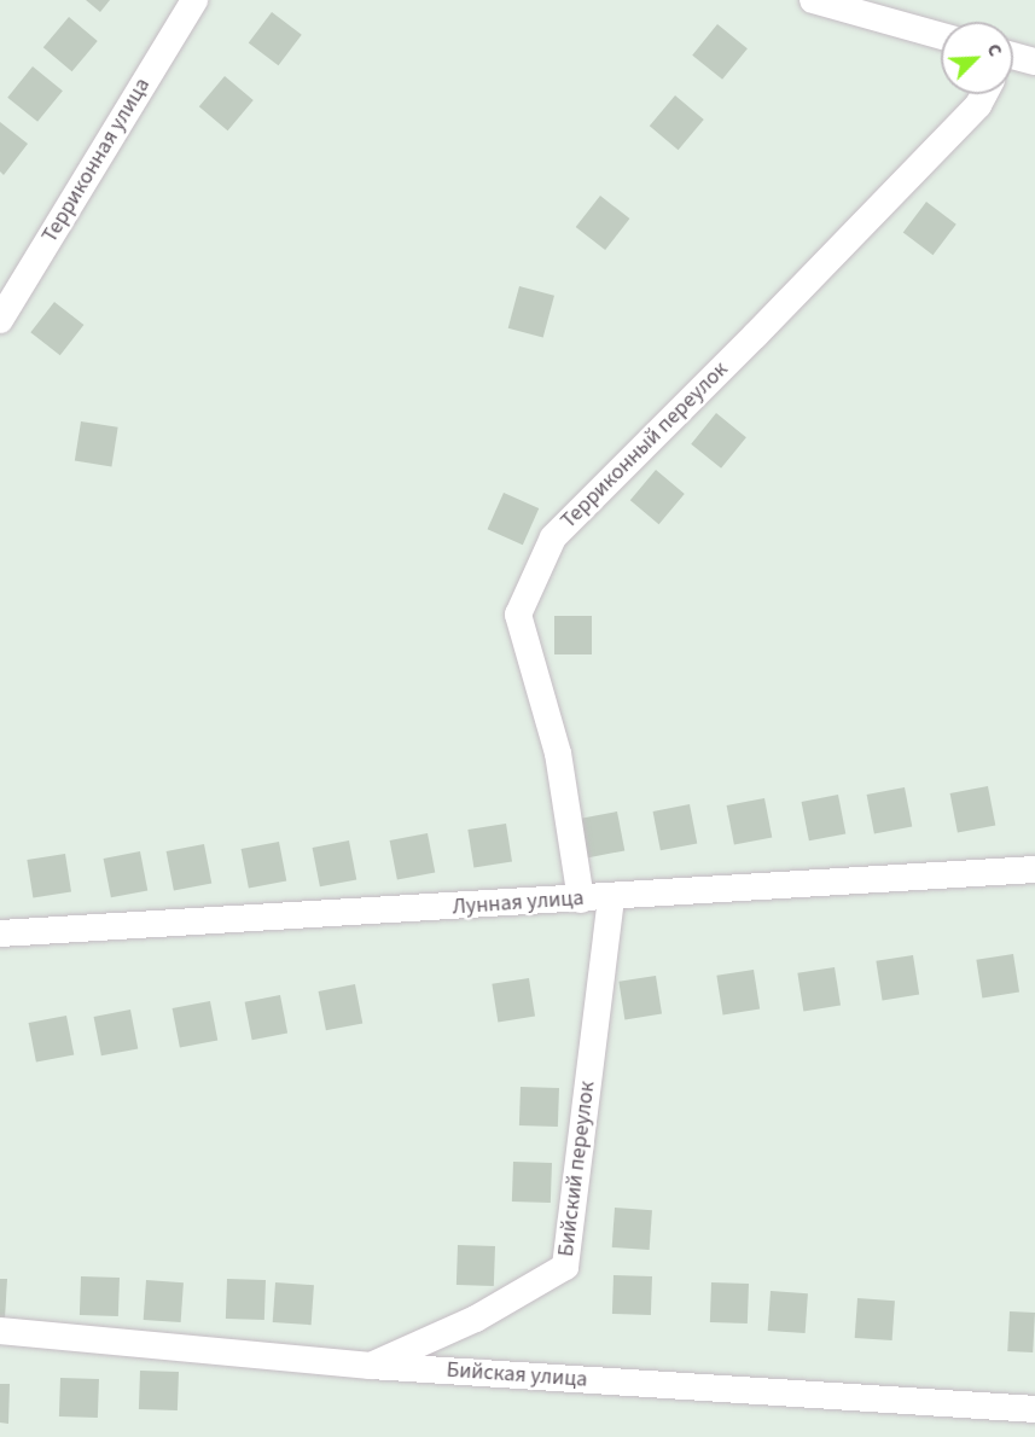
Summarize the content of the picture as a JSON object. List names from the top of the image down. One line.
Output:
{"streets":{"street":["Терриконная улица","Терриконный переулок","Лунная улица","Бийский переулок","Бийская улица"]},"crossings":[["Терриконный переулок","Лунная улица"],["Лунная улица","Бийский переулок"],["Бийский переулок","Бийская улица"]],"north":"top right"}
